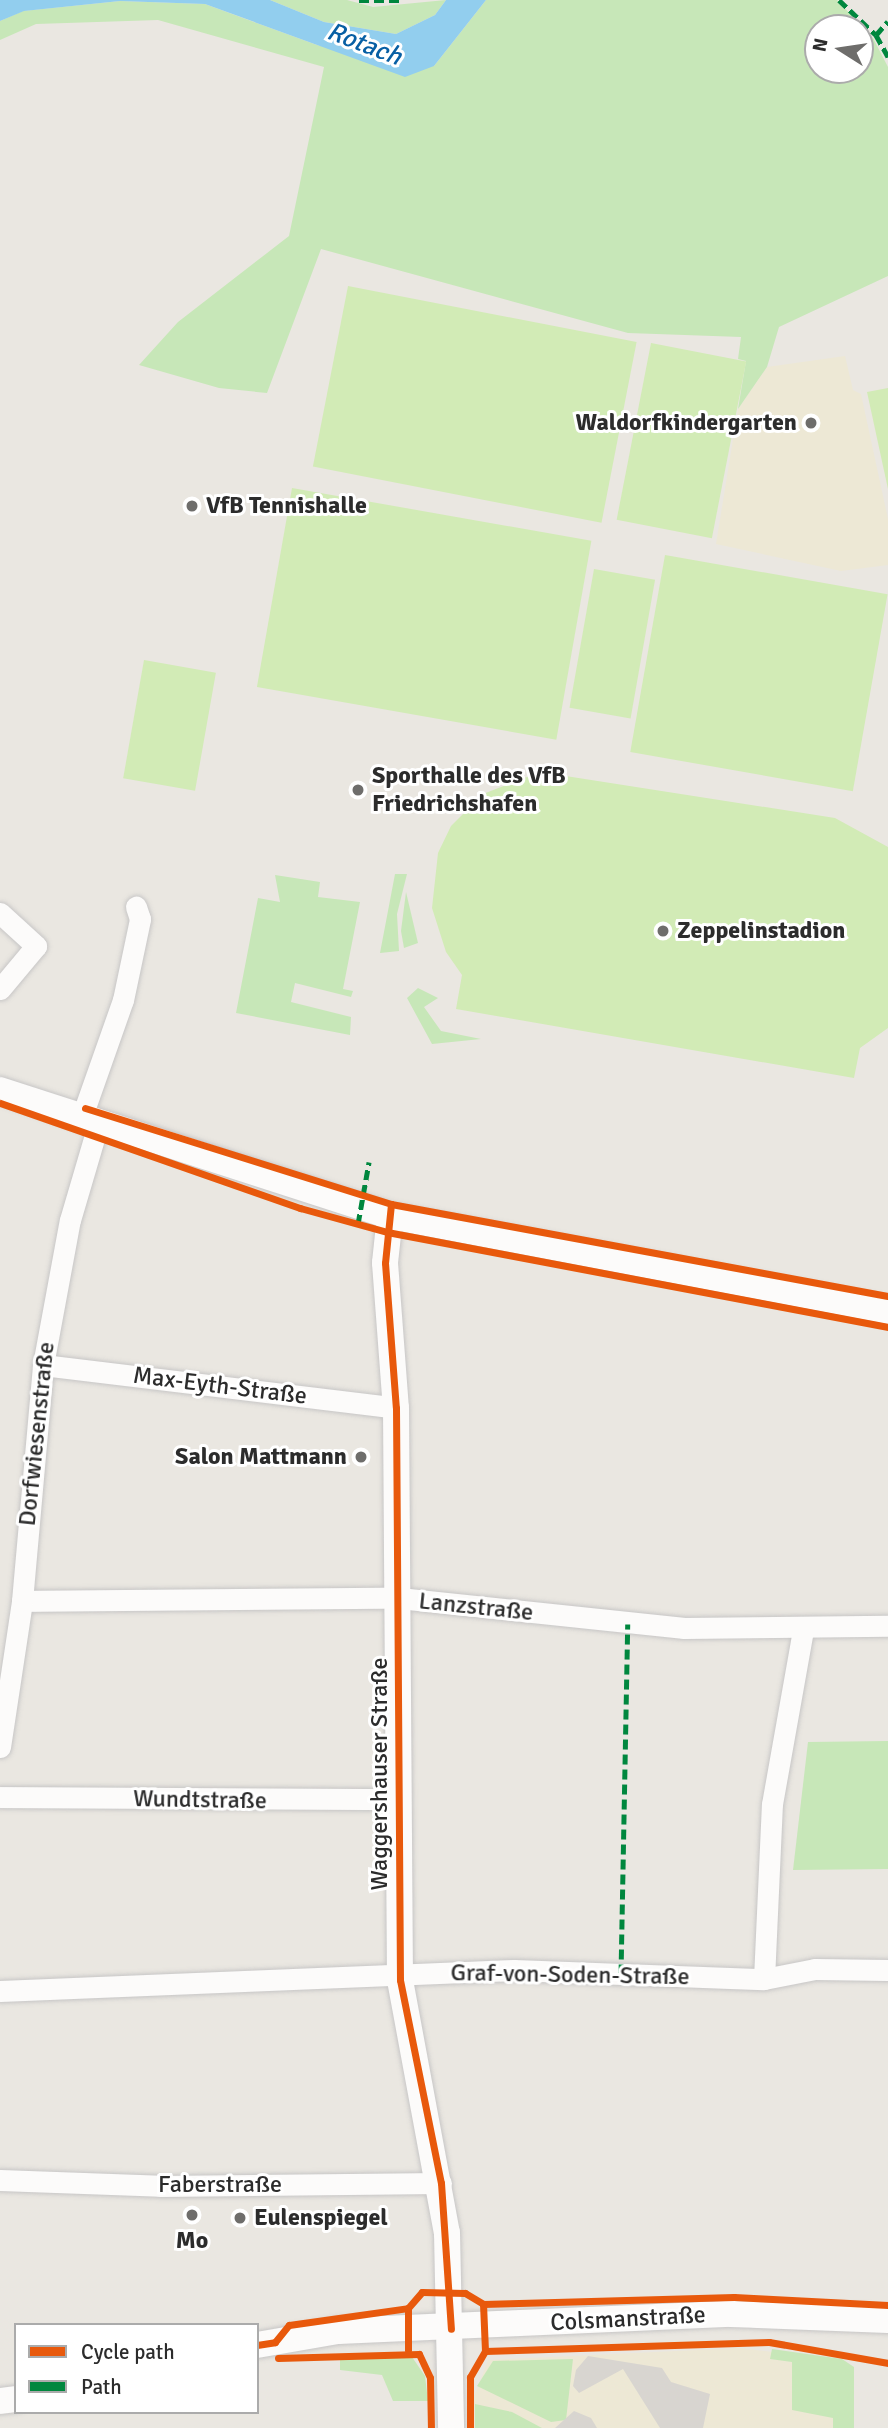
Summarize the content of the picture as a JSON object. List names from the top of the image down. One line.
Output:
{"streets":{"street":["Max-Eyth-Straße","Dorfwiesenstraße","Lanzstraße","Waggershauser Straße","Wundtstraße","Graf-von-Soden-Straße","Faberstraße","Colsmanstraße"]},"crossings":[["Max-Eyth-Straße","Dorfwiesenstraße"],["Max-Eyth-Straße","Waggershauser Straße"],["Dorfwiesenstraße","Lanzstraße"],["Lanzstraße","Waggershauser Straße"],["Waggershauser Straße","Wundtstraße"],["Waggershauser Straße","Graf-von-Soden-Straße"],["Waggershauser Straße","Faberstraße"],["Waggershauser Straße","Colsmanstraße"]],"water":["Rotach"],"places":["Waldorfkindergarten","VfB Tennishalle","Sporthalle des VfB Friedrichshafen","Zeppelinstadion","Salon Mattmann","Mo","Eulenspiegel"],"legend":["Cycle path","Path"],"north":"left"}
